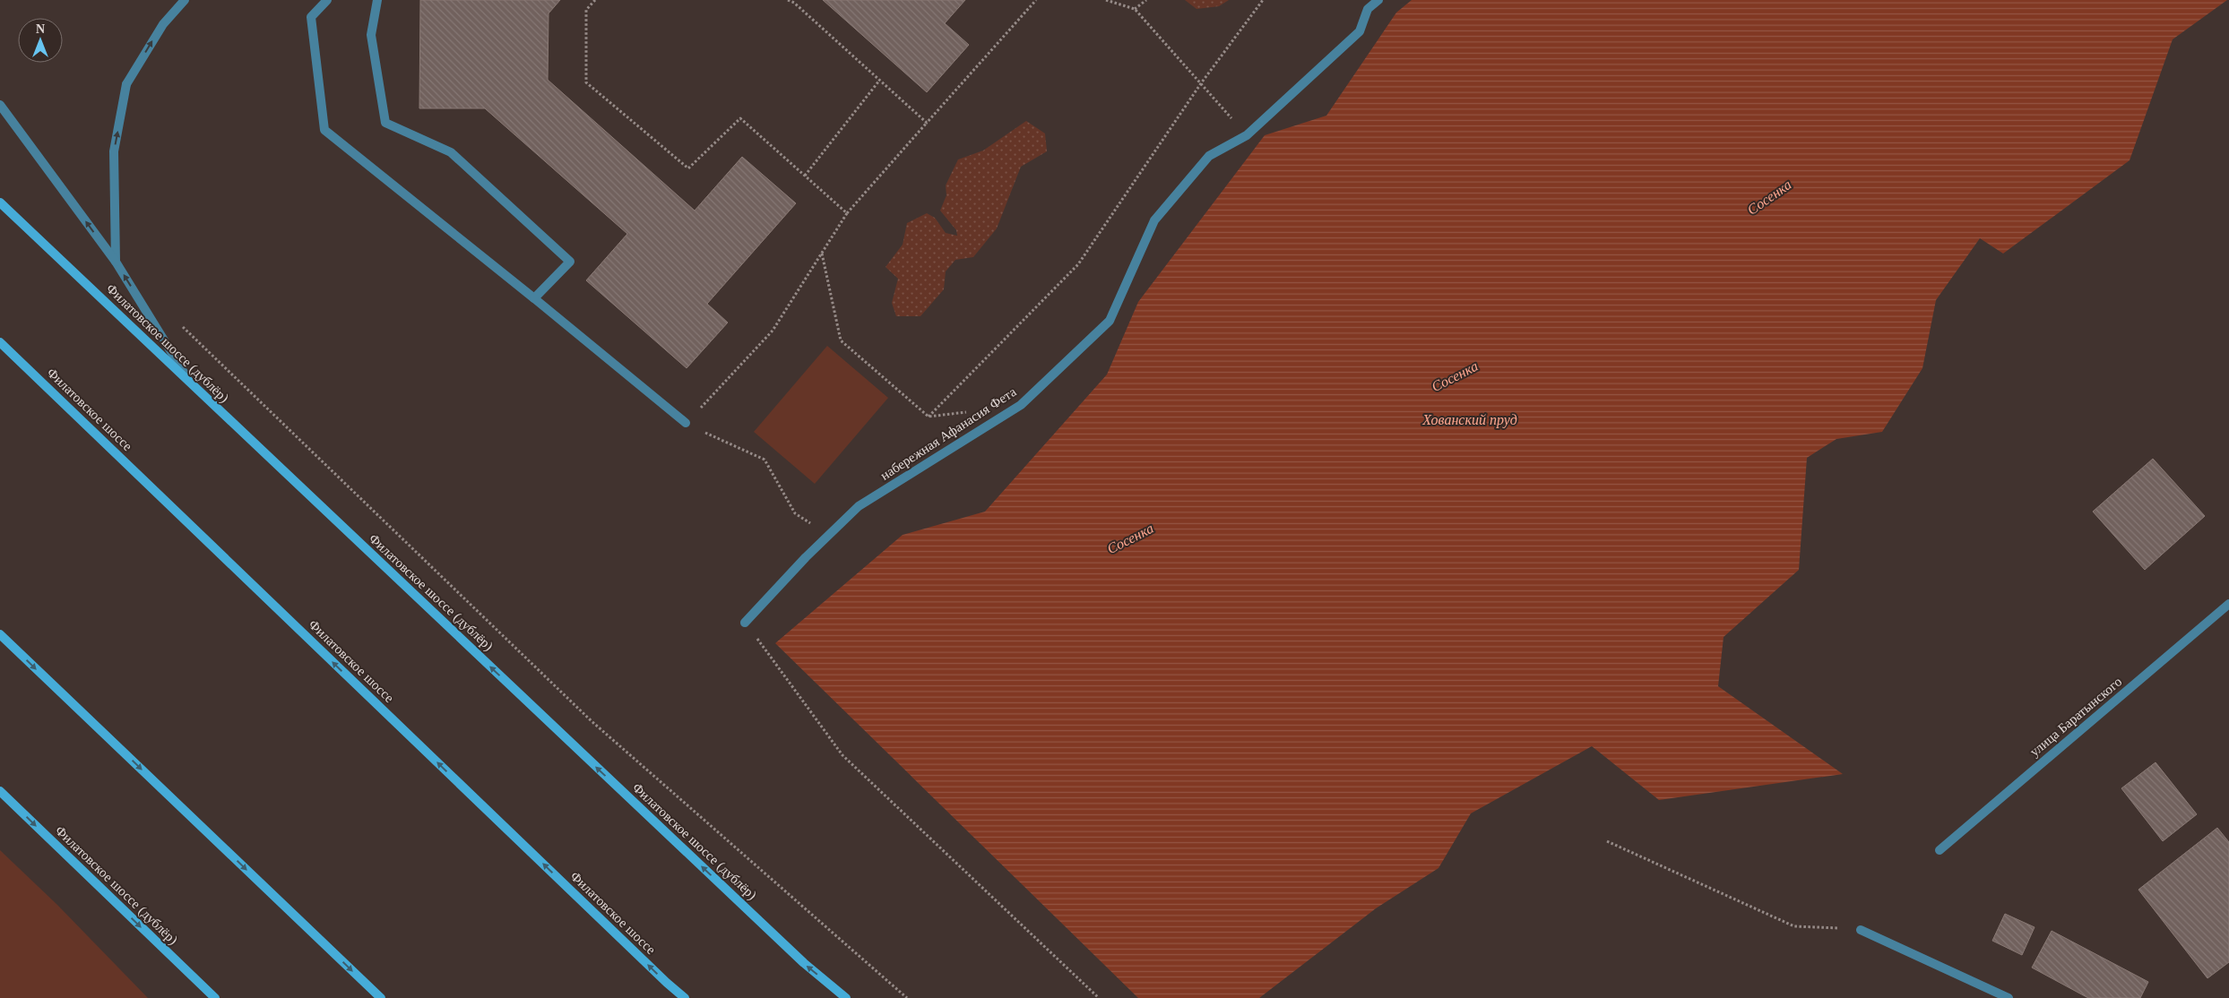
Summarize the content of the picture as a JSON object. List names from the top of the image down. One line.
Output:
{"streets":{"main road":["Филатовское шоссе (дублёр)","Филатовское шоссе"],"street":["набережная Афанасия Фета","улица Баратынского"]},"one_way":["Филатовское шоссе"],"water":["Сосенка","Хованский пруд"],"north":"top"}
